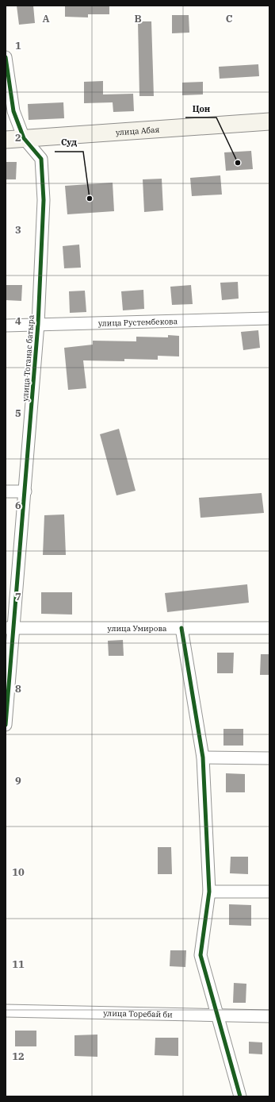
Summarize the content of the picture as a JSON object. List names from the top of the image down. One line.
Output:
{"streets":{"street":["улица Абая","улица Рустембекова","улица Тоганас батыра","улица Умирова","улица Торебай би"]},"crossings":[["улица Абая","улица Тоганас батыра"],["улица Рустембекова","улица Тоганас батыра"],["улица Тоганас батыра","улица Умирова"]],"places":["Цон","Суд"],"grid":{"columns":["A","B","C"],"rows":["1","2","3","4","5","6","7","8","9","10","11","12"]}}
